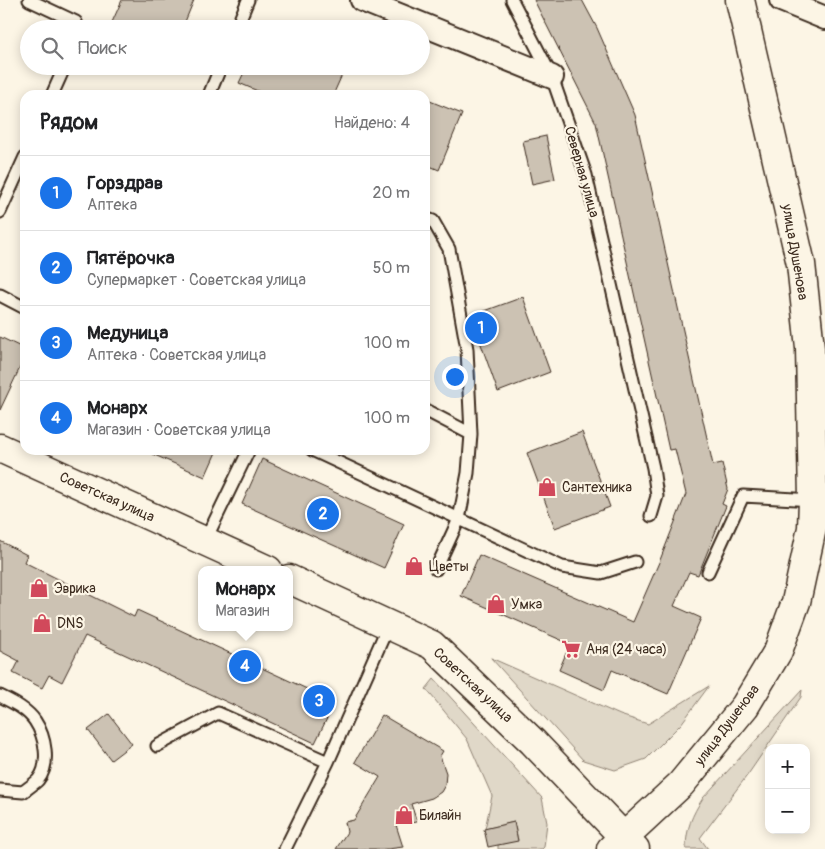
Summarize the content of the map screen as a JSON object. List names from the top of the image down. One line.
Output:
{"streets":{"main road":["улица Душенова","Советская улица"],"lane":["Северная улица"]},"crossings":[["улица Душенова","Советская улица"]],"places":{"shop":["Сантехника","Цветы","Эврика","Умка","DNS","Билайн"],"supermarket":["Аня (24 часа)"]},"page":{"search":"Поиск","heading":["Рядом","Найдено: 4"],"list":[{"mark":"1","name":"Горздрав","note":"Аптека","value":"20 m"},{"mark":"2","name":"Пятёрочка","note":"Супермаркет · Советская улица","value":"50 m"},{"mark":"3","name":"Медуница","note":"Аптека · Советская улица","value":"100 m"},{"mark":"4","name":"Монарх","note":"Магазин · Советская улица","value":"100 m"}],"pins":["1","2","4","3"],"popup":["Монарх","Магазин"],"map_buttons":["+","−"]}}
